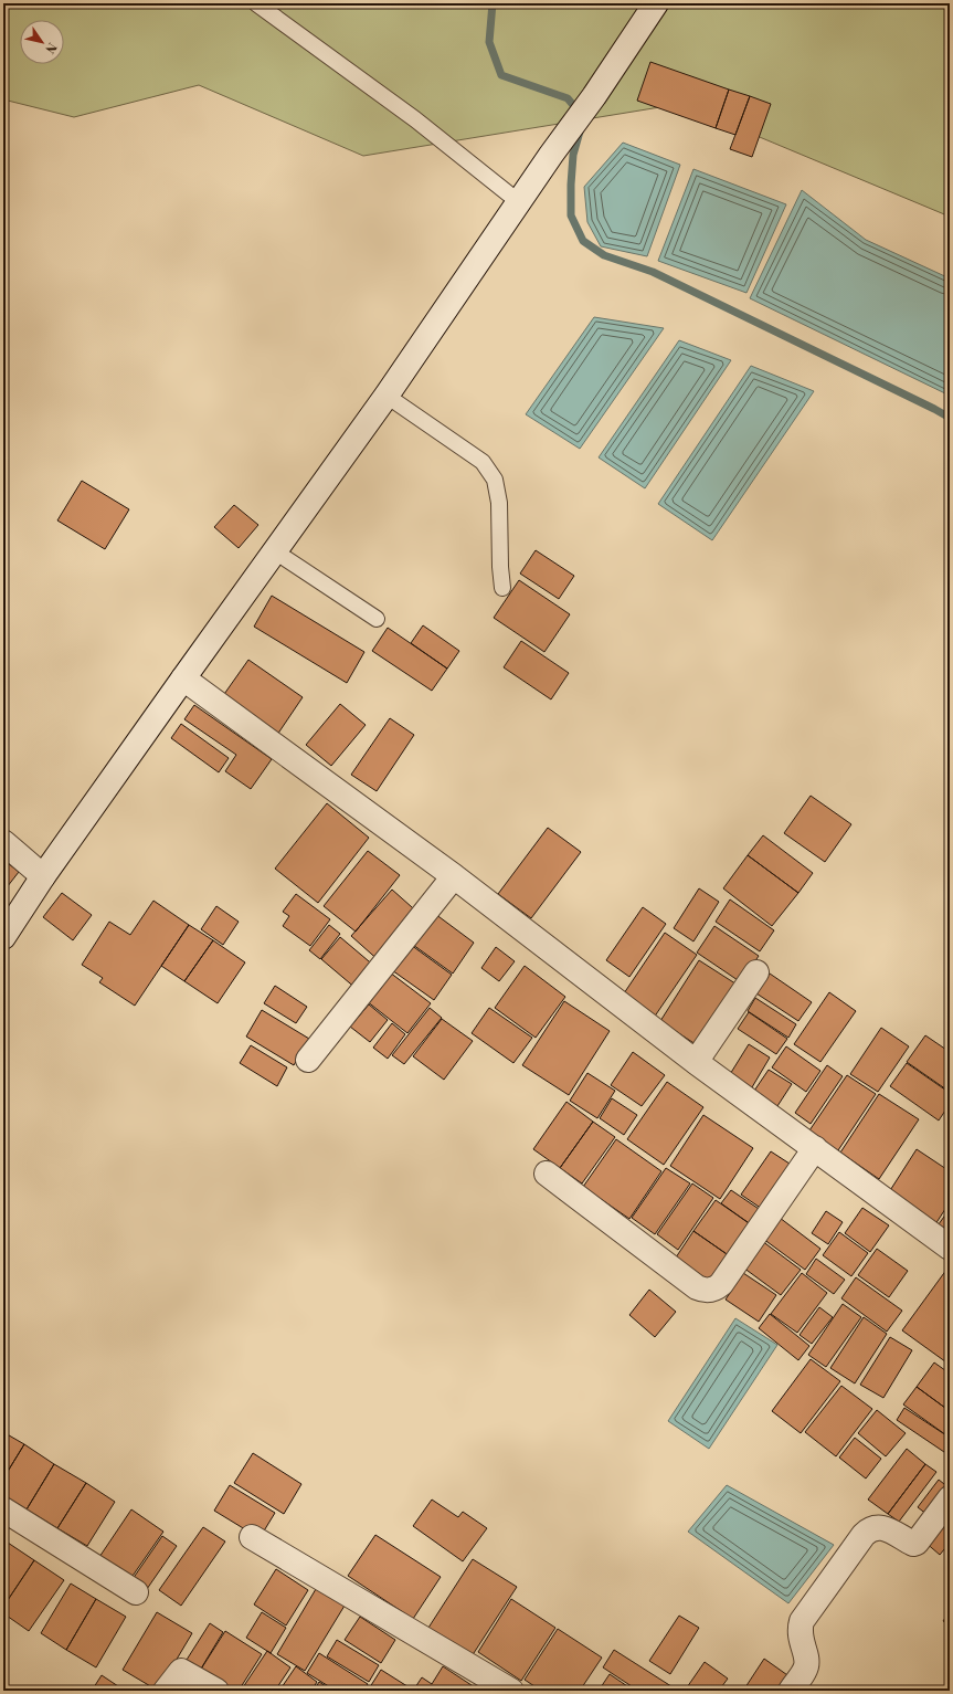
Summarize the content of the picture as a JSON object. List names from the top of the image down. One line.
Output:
{"north":"bottom right"}
